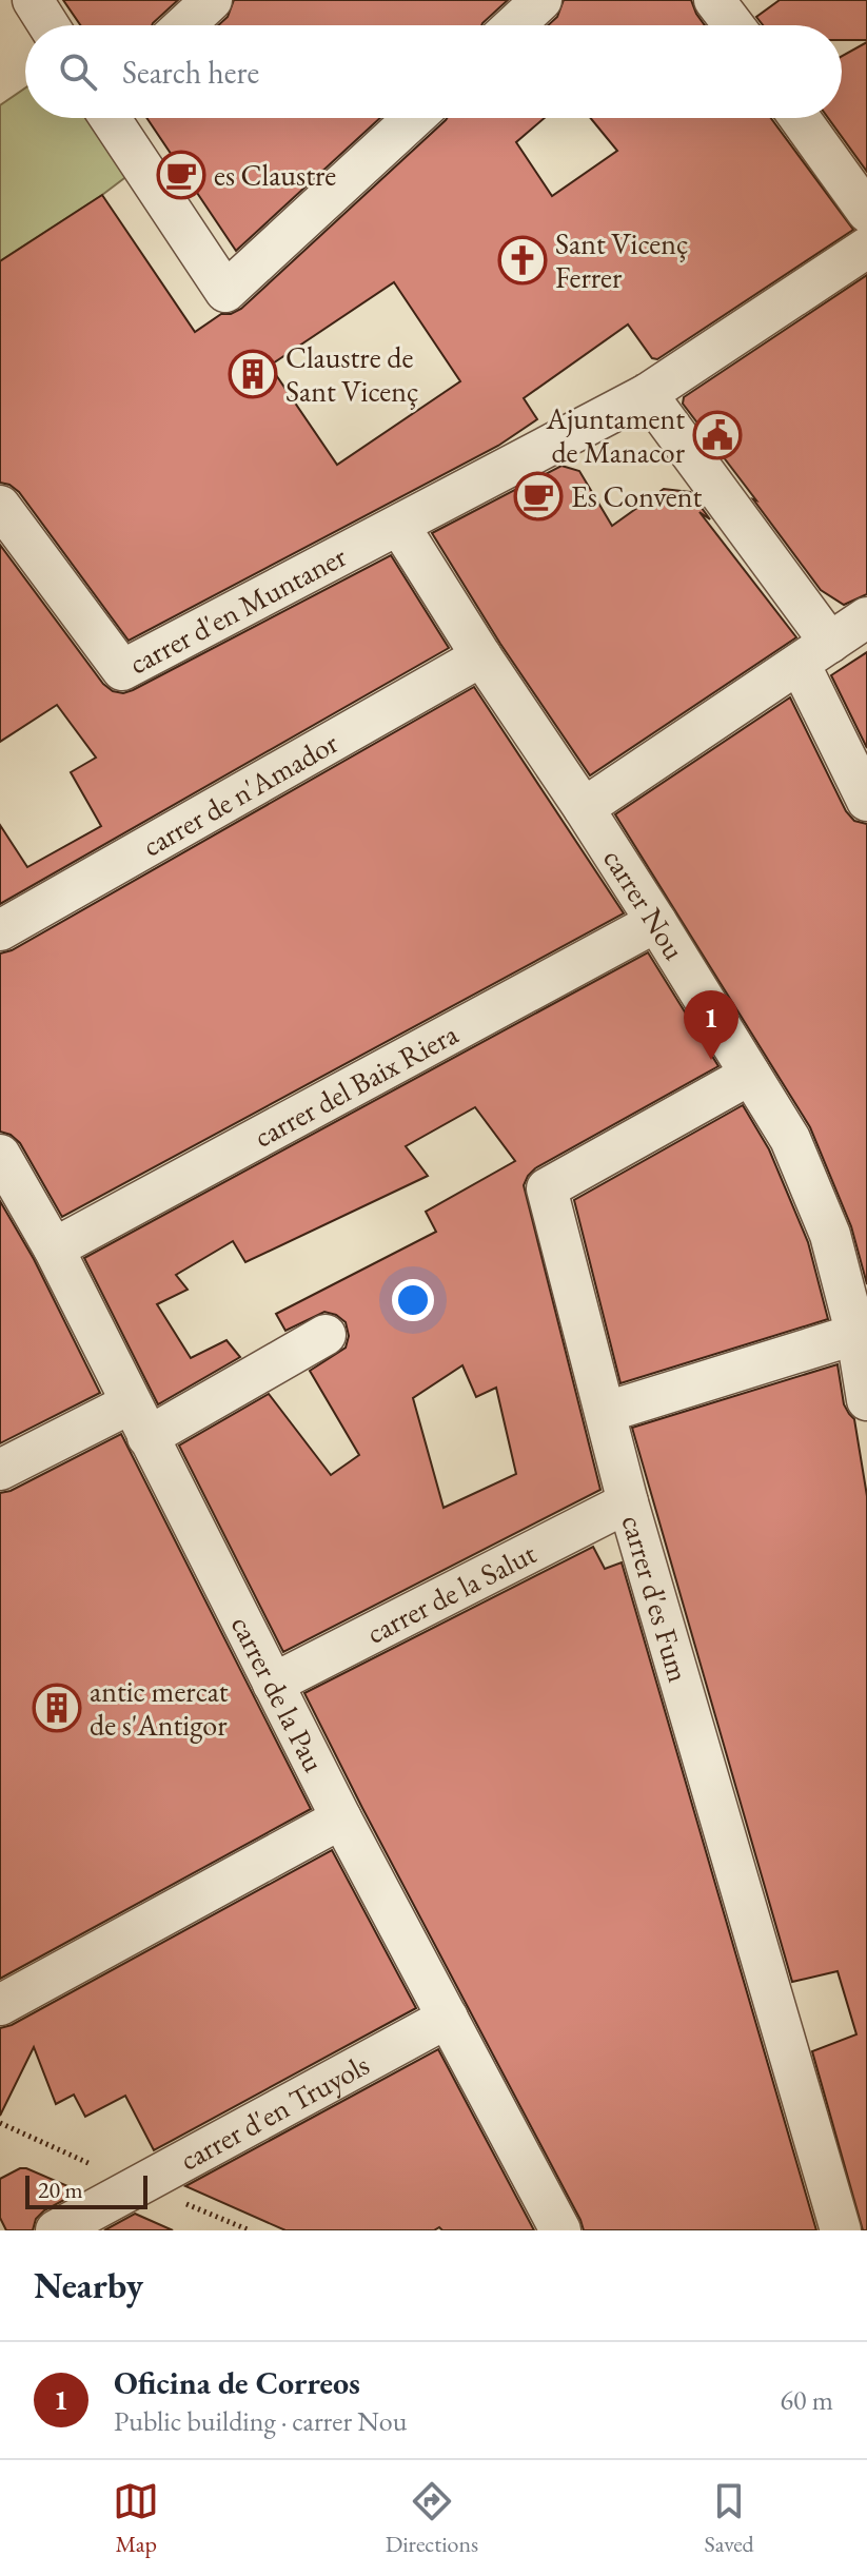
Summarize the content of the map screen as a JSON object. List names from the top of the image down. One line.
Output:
{"streets":{"street":["carrer d'en Muntaner","carrer de n'Amador","carrer Nou","carrer del Baix Riera","carrer de la Salut","carrer d'es Fum","carrer de la Pau","carrer d'en Truyols"]},"crossings":[["carrer d'en Muntaner","carrer Nou"],["carrer de n'Amador","carrer Nou"],["carrer Nou","carrer del Baix Riera"],["carrer Nou","carrer d'es Fum"],["carrer del Baix Riera","carrer de la Pau"],["carrer de la Salut","carrer d'es Fum"],["carrer de la Salut","carrer de la Pau"],["carrer de la Pau","carrer d'en Truyols"]],"places":{"cafe":["es Claustre","Es Convent"],"church":["Sant Vicenç Ferrer"],"building":["Claustre de Sant Vicenç","antic mercat de s'Antigor"],"public building":["Ajuntament de Manacor"]},"scale_bar":"20 m","page":{"search":"Search here","pins":"1","scale":"20 m","heading":"Nearby","list":[{"mark":"1","name":"Oficina de Correos","note":"Public building · carrer Nou","value":"60 m"}],"nav":["Map","Directions","Saved"]}}
